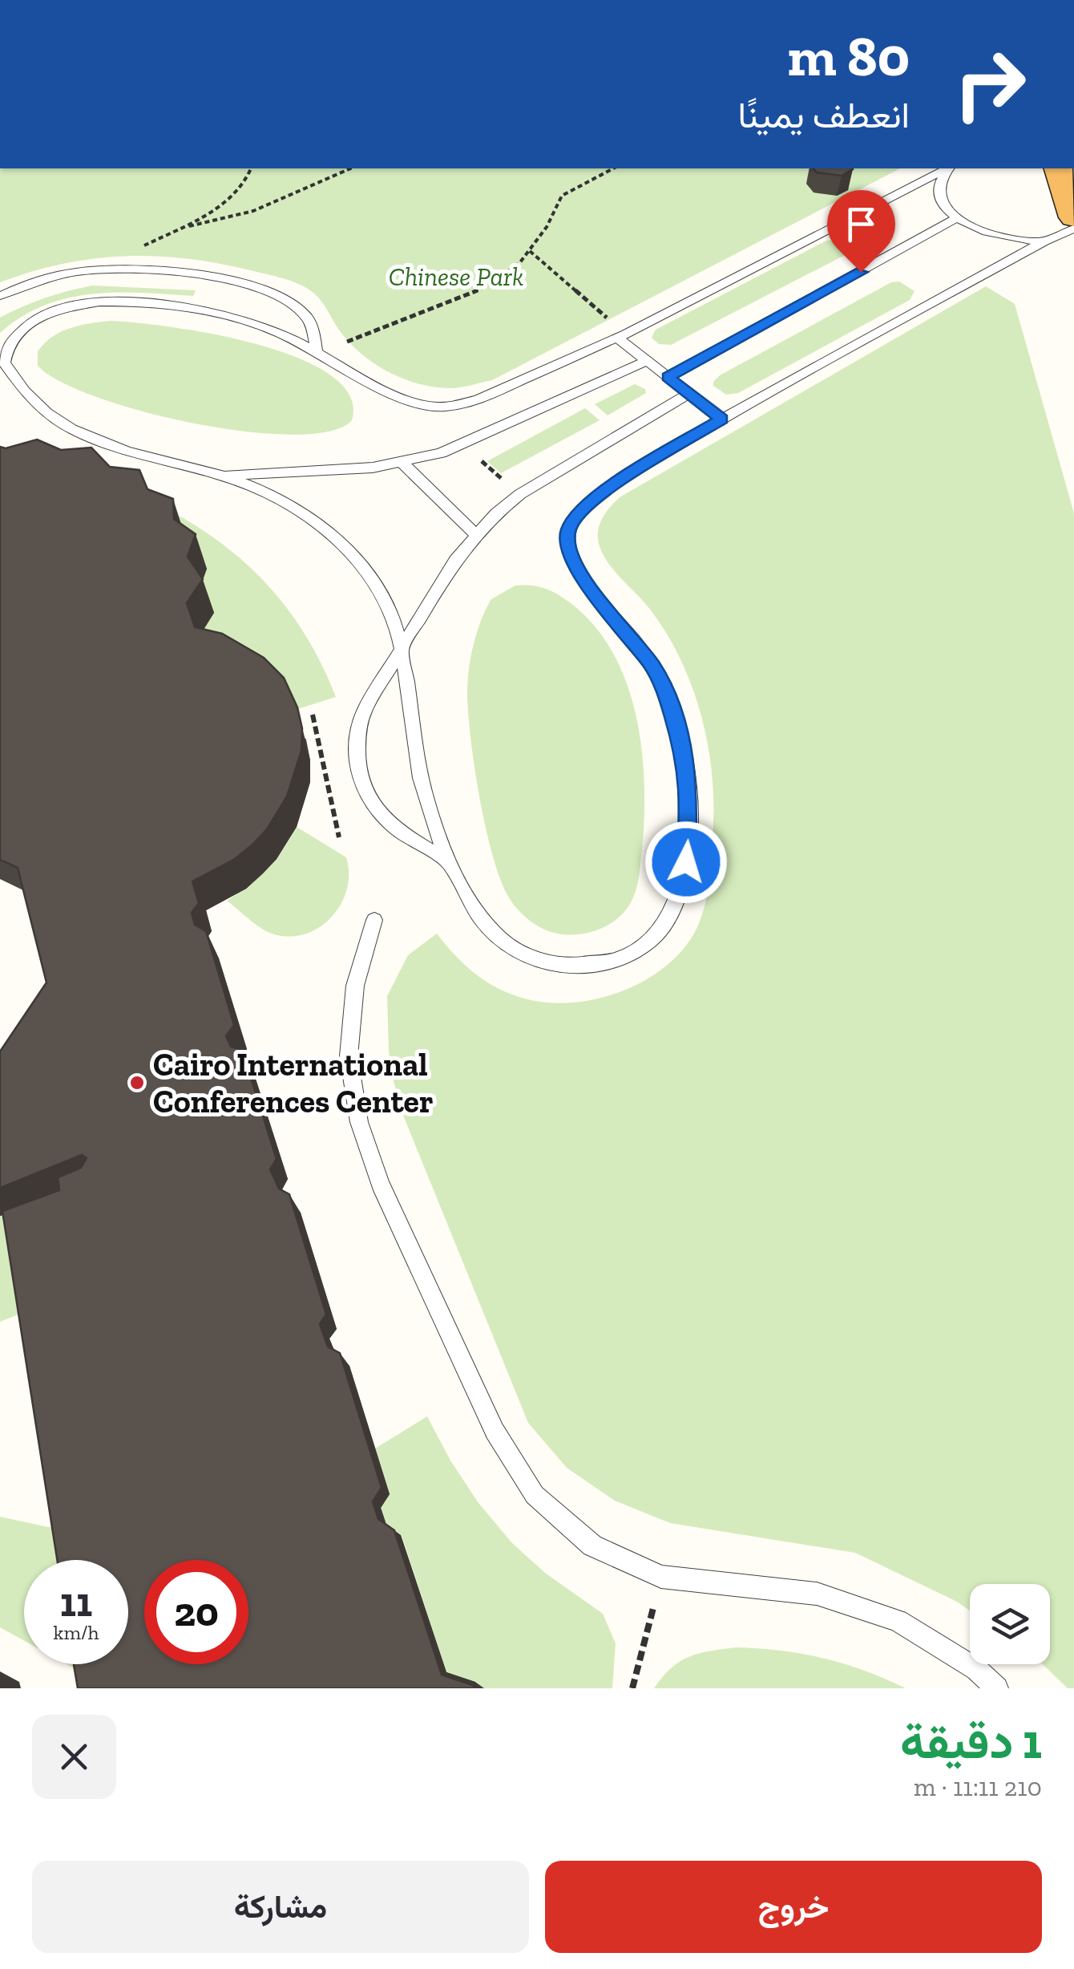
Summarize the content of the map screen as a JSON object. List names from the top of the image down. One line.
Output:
{"parks":["Chinese Park"],"places":["Cairo International Conferences Center"],"page":{"turn":["80 m","انعطف يمينًا"],"speed":"11 km/h","limit":"20","heading":["1 دقيقة","210 m · 11:11"],"buttons":["خروج","مشاركة"]}}
